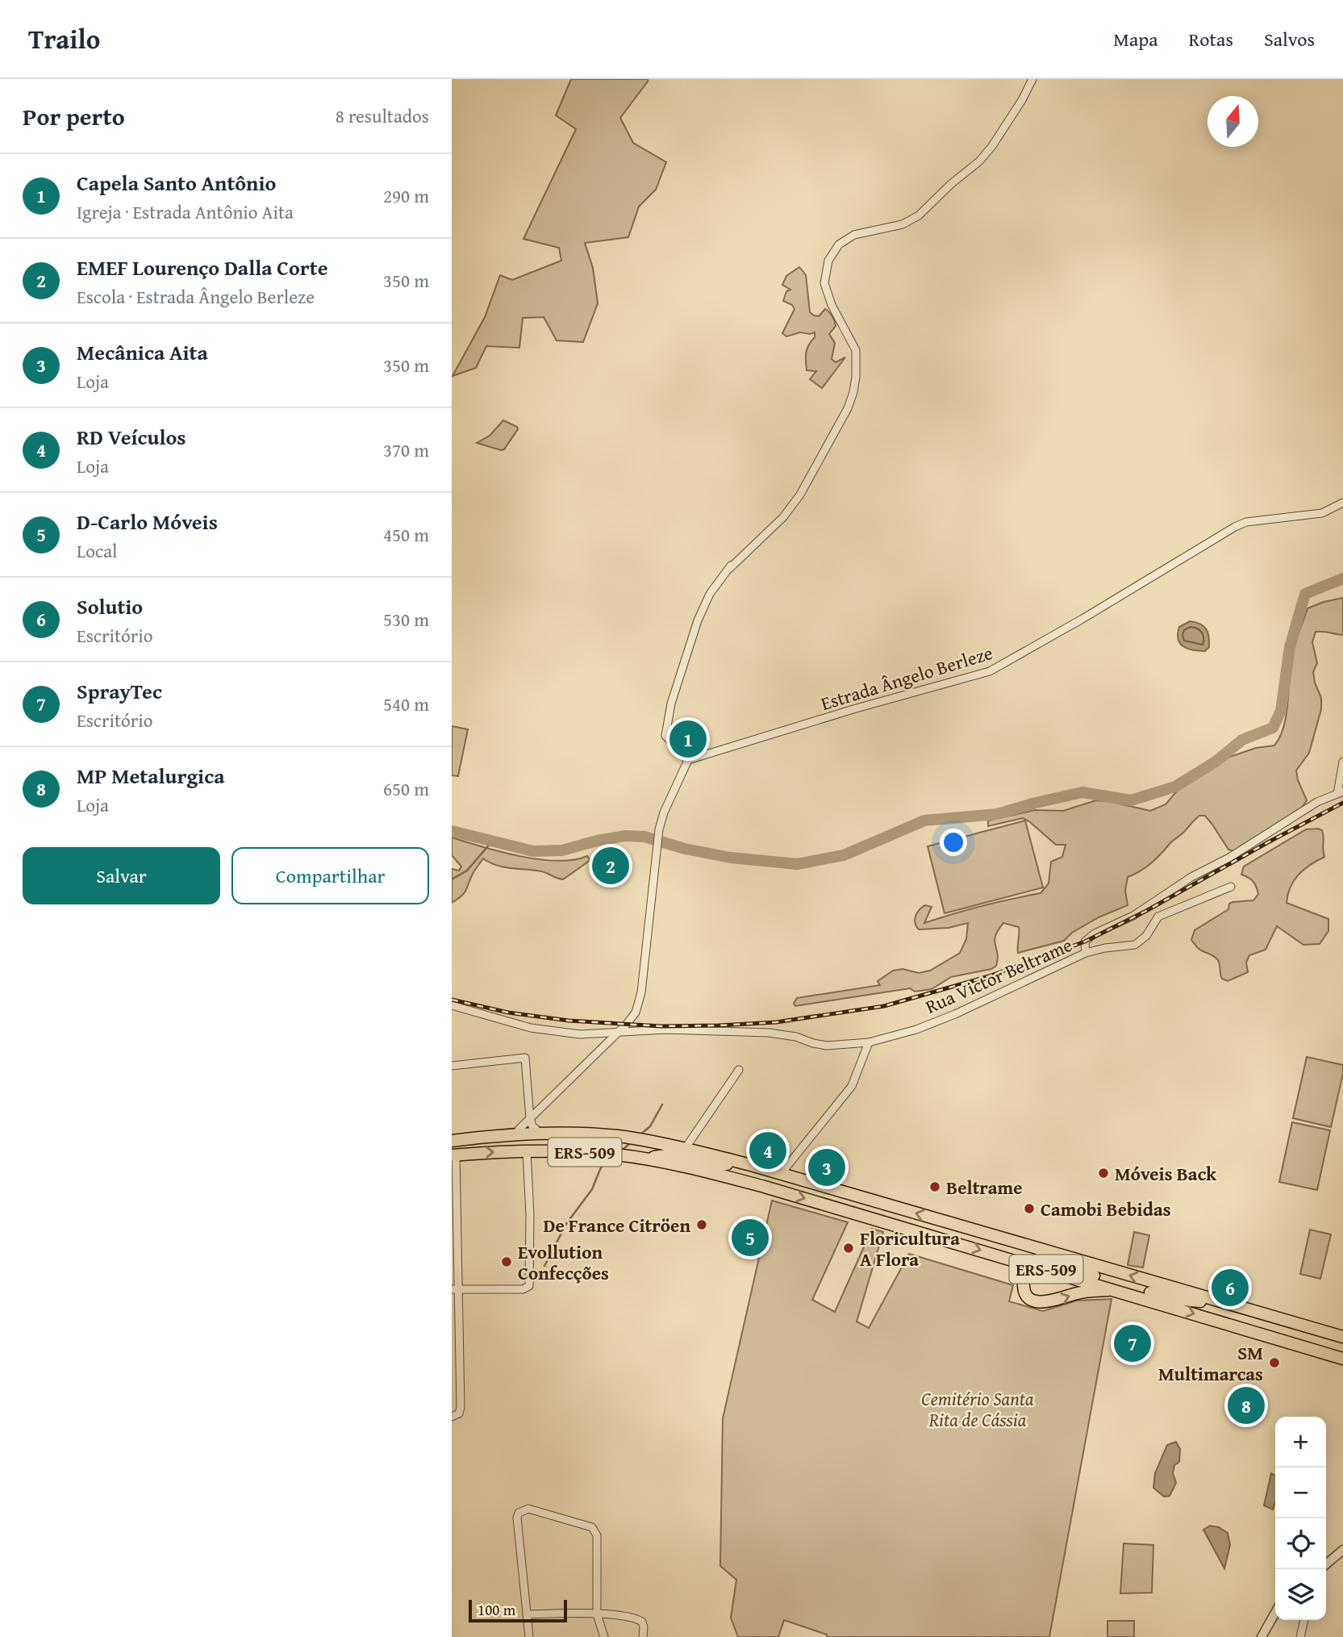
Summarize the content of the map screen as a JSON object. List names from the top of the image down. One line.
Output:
{"streets":{"highway":["ERS-509"],"street":["Estrada Ângelo Berleze","Rua Victor Beltrame"]},"parks":["Cemitério Santa Rita de Cássia"],"places":["Móveis Back","Beltrame","Camobi Bebidas","De France Citröen","Floricultura A Flora","Evollution Confecções","SM Multimarcas"],"scale_bar":"100 m","north":"top","page":{"header":"Trailo","nav":["Mapa","Rotas","Salvos"],"heading":["Por perto","8 resultados"],"list":[{"mark":"1","name":"Capela Santo Antônio","note":"Igreja · Estrada Antônio Aita","value":"290 m"},{"mark":"2","name":"EMEF Lourenço Dalla Corte","note":"Escola · Estrada Ângelo Berleze","value":"350 m"},{"mark":"3","name":"Mecânica Aita","note":"Loja","value":"350 m"},{"mark":"4","name":"RD Veículos","note":"Loja","value":"370 m"},{"mark":"5","name":"D-Carlo Móveis","note":"Local","value":"450 m"},{"mark":"6","name":"Solutio","note":"Escritório","value":"530 m"},{"mark":"7","name":"SprayTec","note":"Escritório","value":"540 m"},{"mark":"8","name":"MP Metalurgica","note":"Loja","value":"650 m"}],"pins":["1","2","4","3","5","6","7","8"],"buttons":["Salvar","Compartilhar"],"map_buttons":["+","−"],"scale":"100 m"}}
